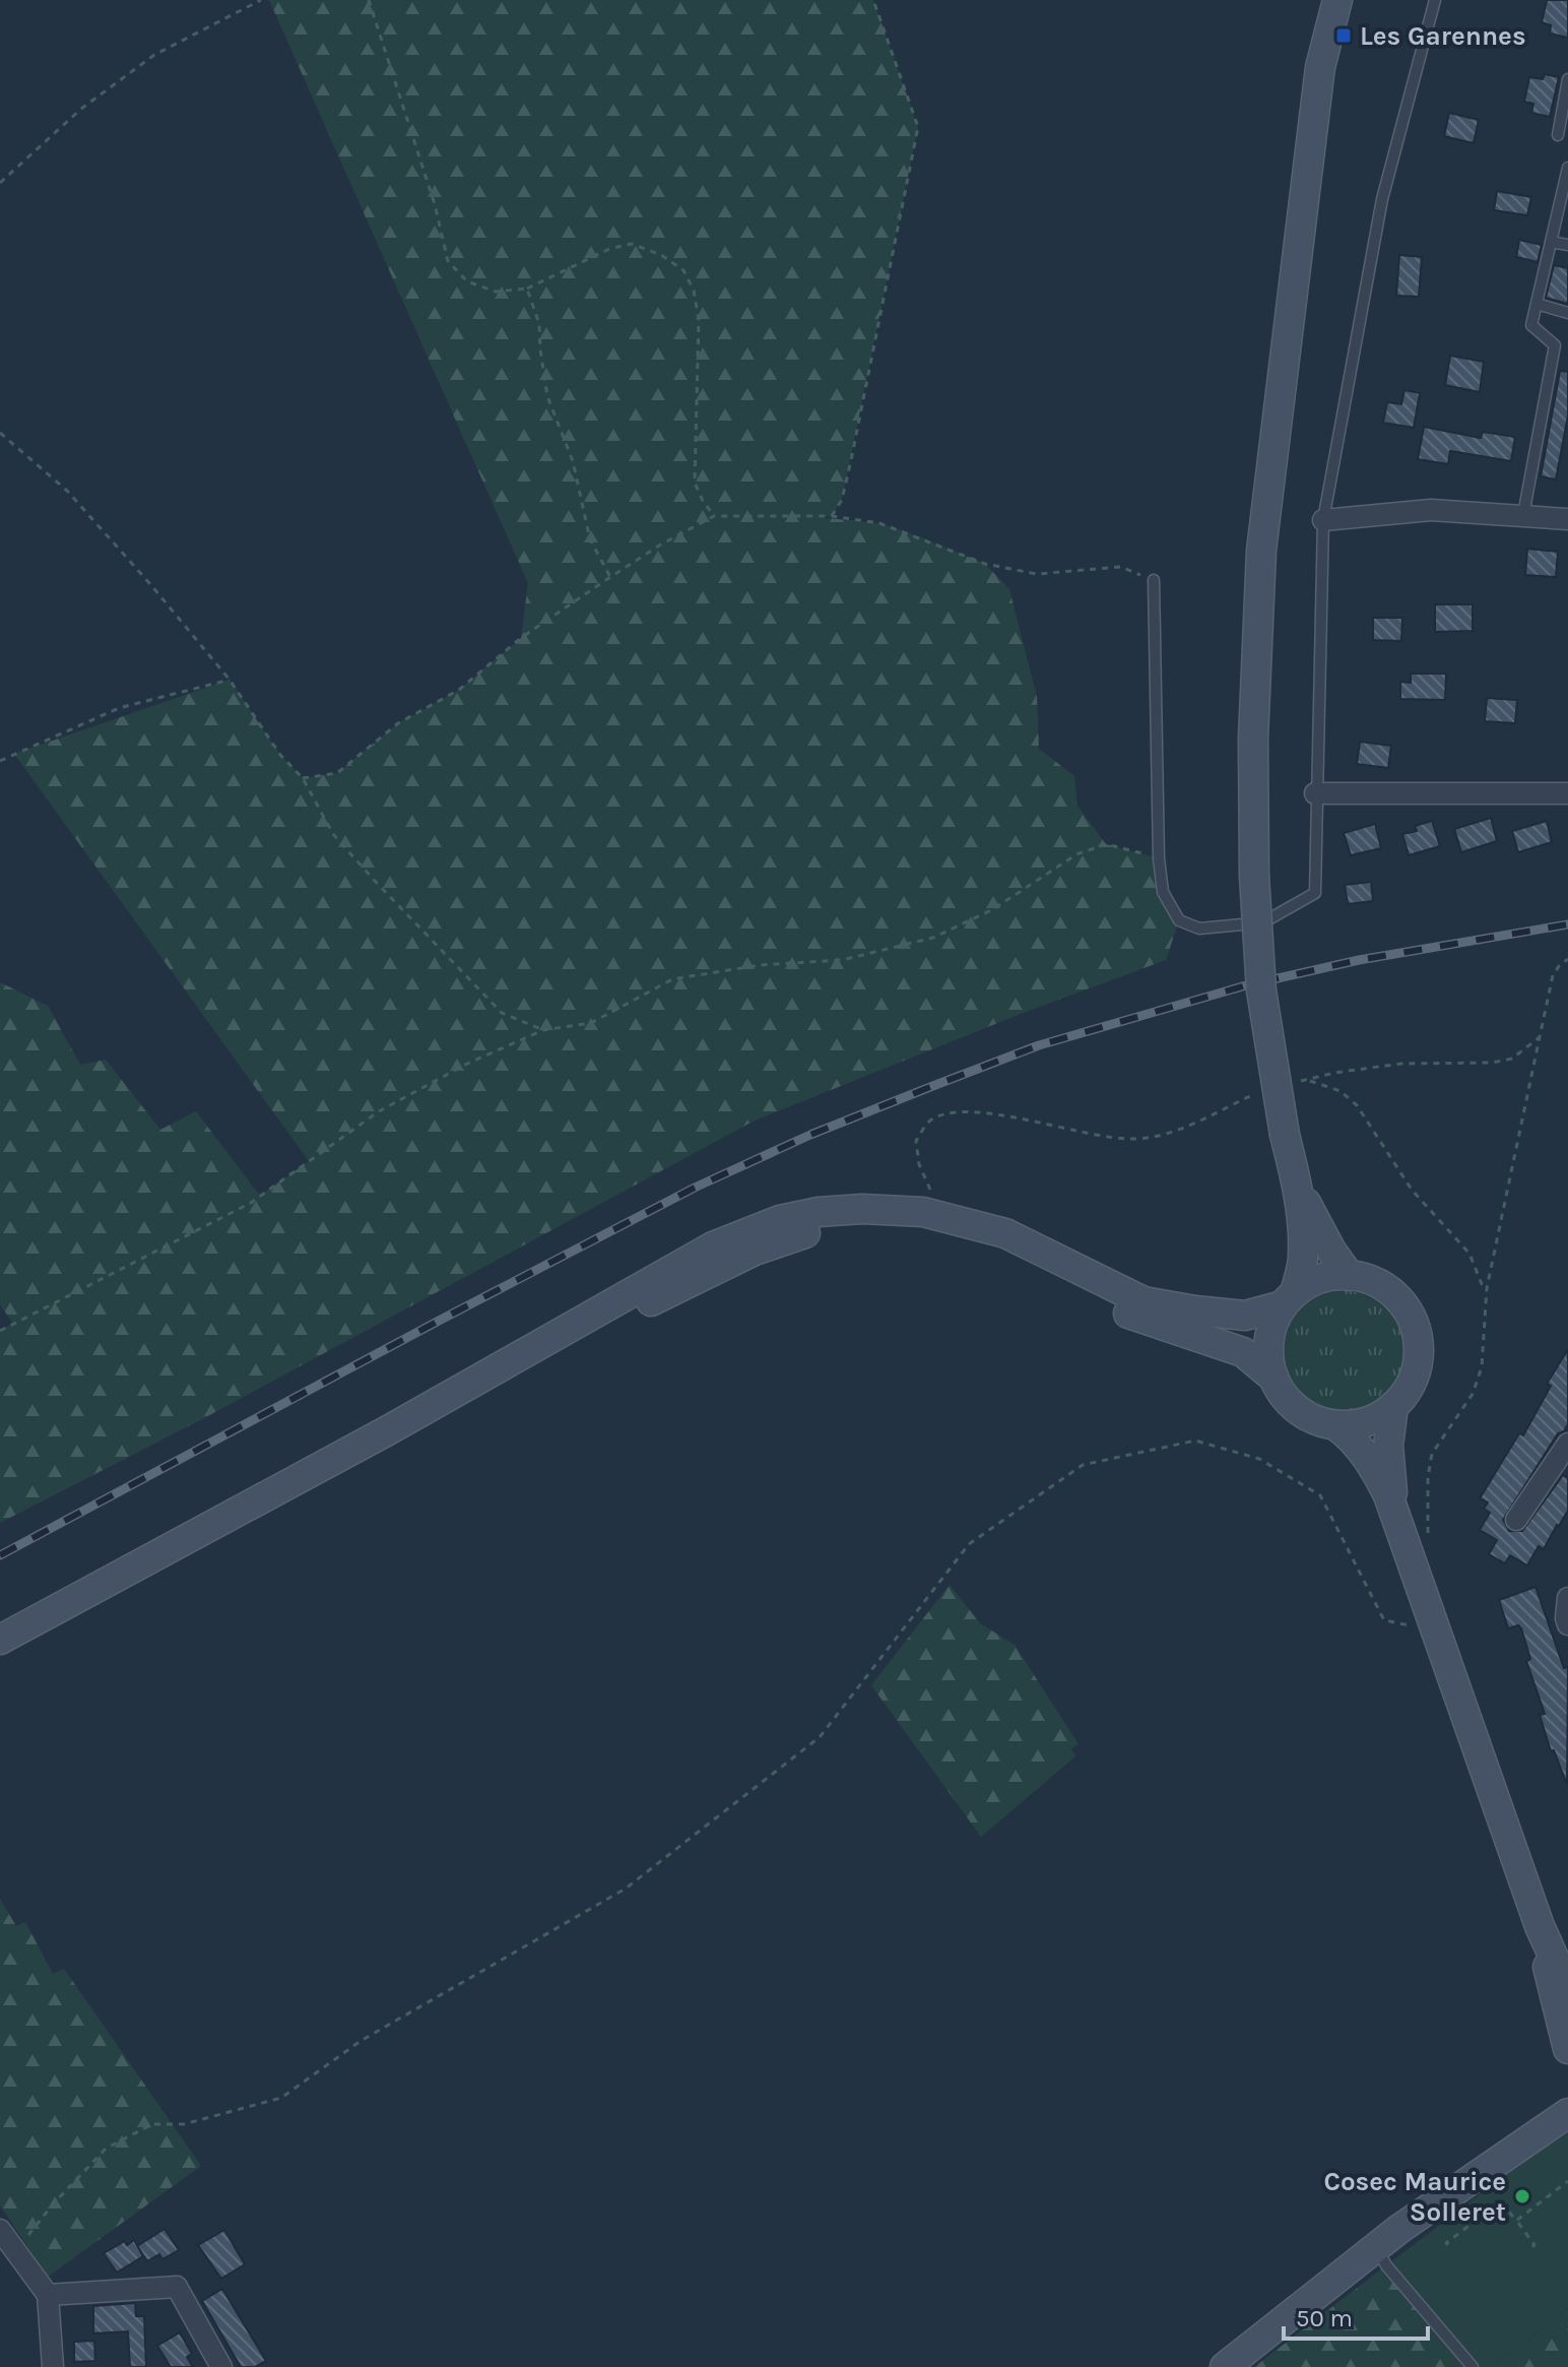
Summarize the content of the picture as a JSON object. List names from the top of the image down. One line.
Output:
{"places":{"transit":["Les Garennes"],"other":["Cosec Maurice Solleret"]},"scale_bar":"50 m"}
